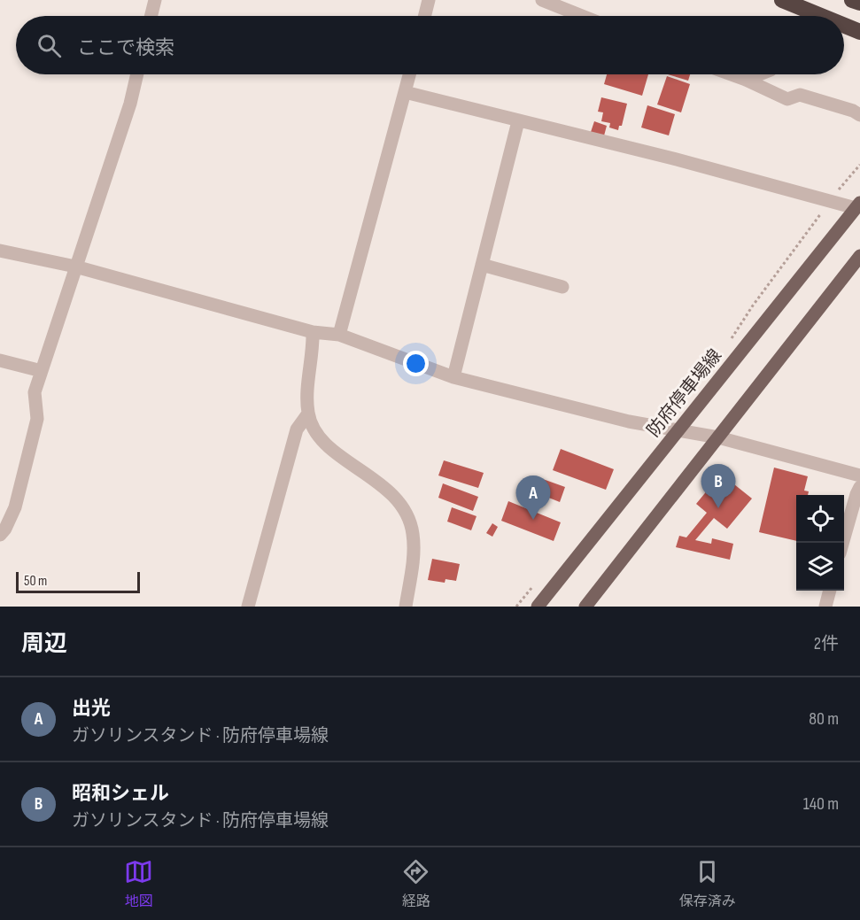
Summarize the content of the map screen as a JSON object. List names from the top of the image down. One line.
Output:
{"streets":{"main road":["防府停車場線"]},"scale_bar":"50 m","page":{"search":"ここで検索","pins":["B","A"],"scale":"50 m","heading":["周辺","2件"],"list":[{"mark":"A","name":"出光","note":"ガソリンスタンド · 防府停車場線","value":"80 m"},{"mark":"B","name":"昭和シェル","note":"ガソリンスタンド · 防府停車場線","value":"140 m"}],"nav":["地図","経路","保存済み"]}}
